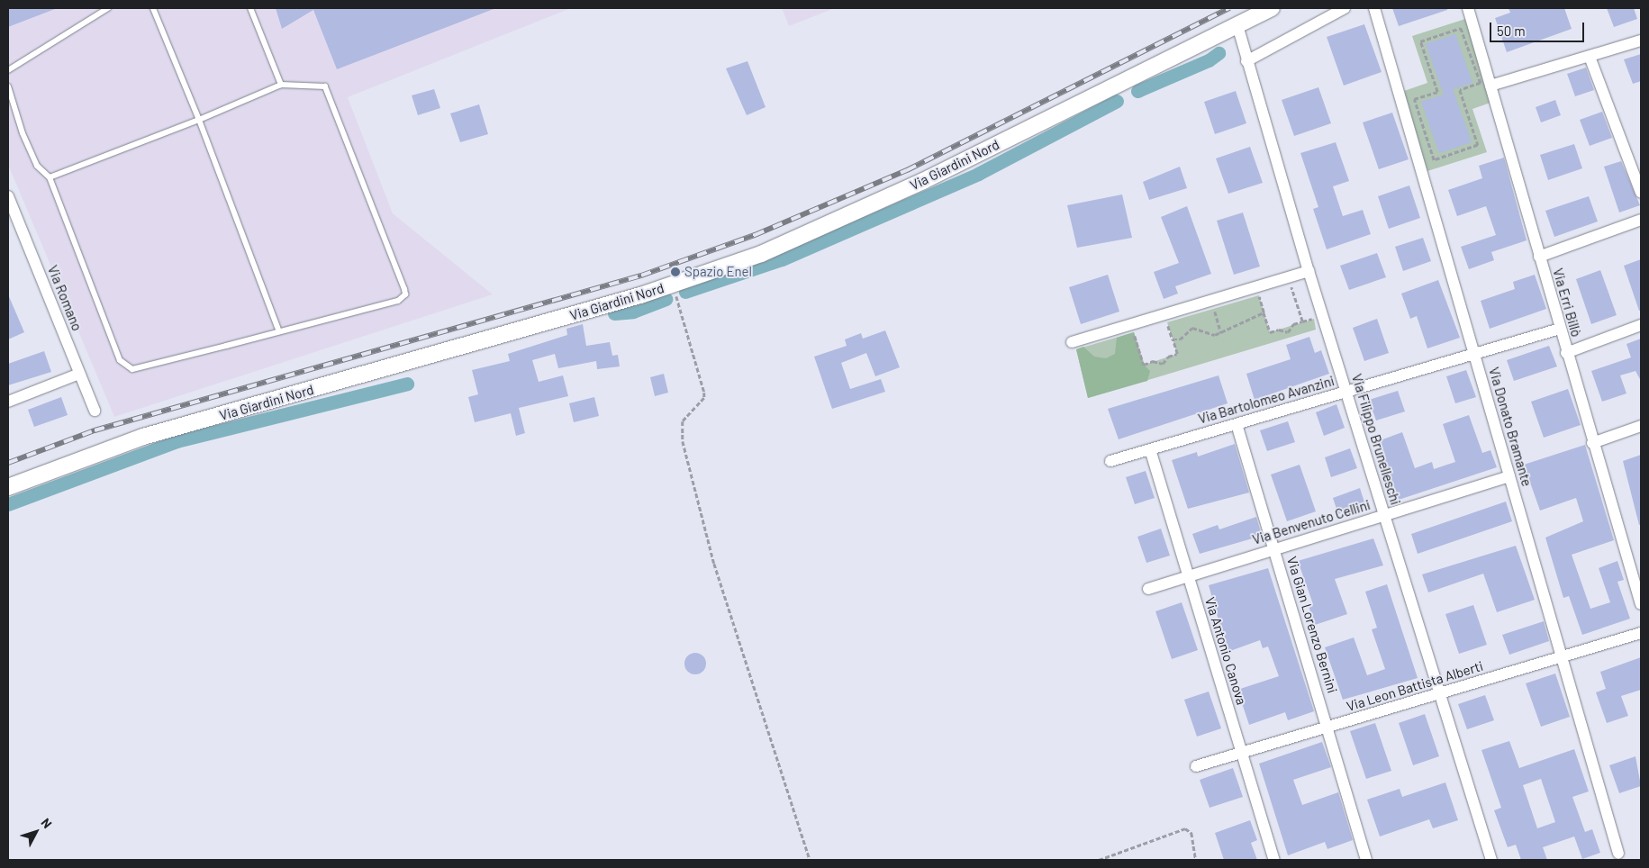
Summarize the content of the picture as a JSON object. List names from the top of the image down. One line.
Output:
{"streets":{"main road":["Via Giardini Nord"],"street":["Via Romano","Via Erri Billò","Via Bartolomeo Avanzini","Via Donato Bramante","Via Filippo Brunelleschi","Via Benvenuto Cellini","Via Gian Lorenzo Bernini","Via Antonio Canova","Via Leon Battista Alberti"]},"crossings":[["Via Giardini Nord","Via Filippo Brunelleschi"],["Via Erri Billò","Via Bartolomeo Avanzini"],["Via Bartolomeo Avanzini","Via Donato Bramante"],["Via Bartolomeo Avanzini","Via Filippo Brunelleschi"],["Via Bartolomeo Avanzini","Via Gian Lorenzo Bernini"],["Via Bartolomeo Avanzini","Via Antonio Canova"],["Via Donato Bramante","Via Benvenuto Cellini"],["Via Donato Bramante","Via Leon Battista Alberti"],["Via Filippo Brunelleschi","Via Benvenuto Cellini"],["Via Filippo Brunelleschi","Via Leon Battista Alberti"],["Via Benvenuto Cellini","Via Gian Lorenzo Bernini"],["Via Benvenuto Cellini","Via Antonio Canova"],["Via Gian Lorenzo Bernini","Via Leon Battista Alberti"],["Via Antonio Canova","Via Leon Battista Alberti"]],"places":["Spazio Enel"],"scale_bar":"50 m","north":"top right"}
